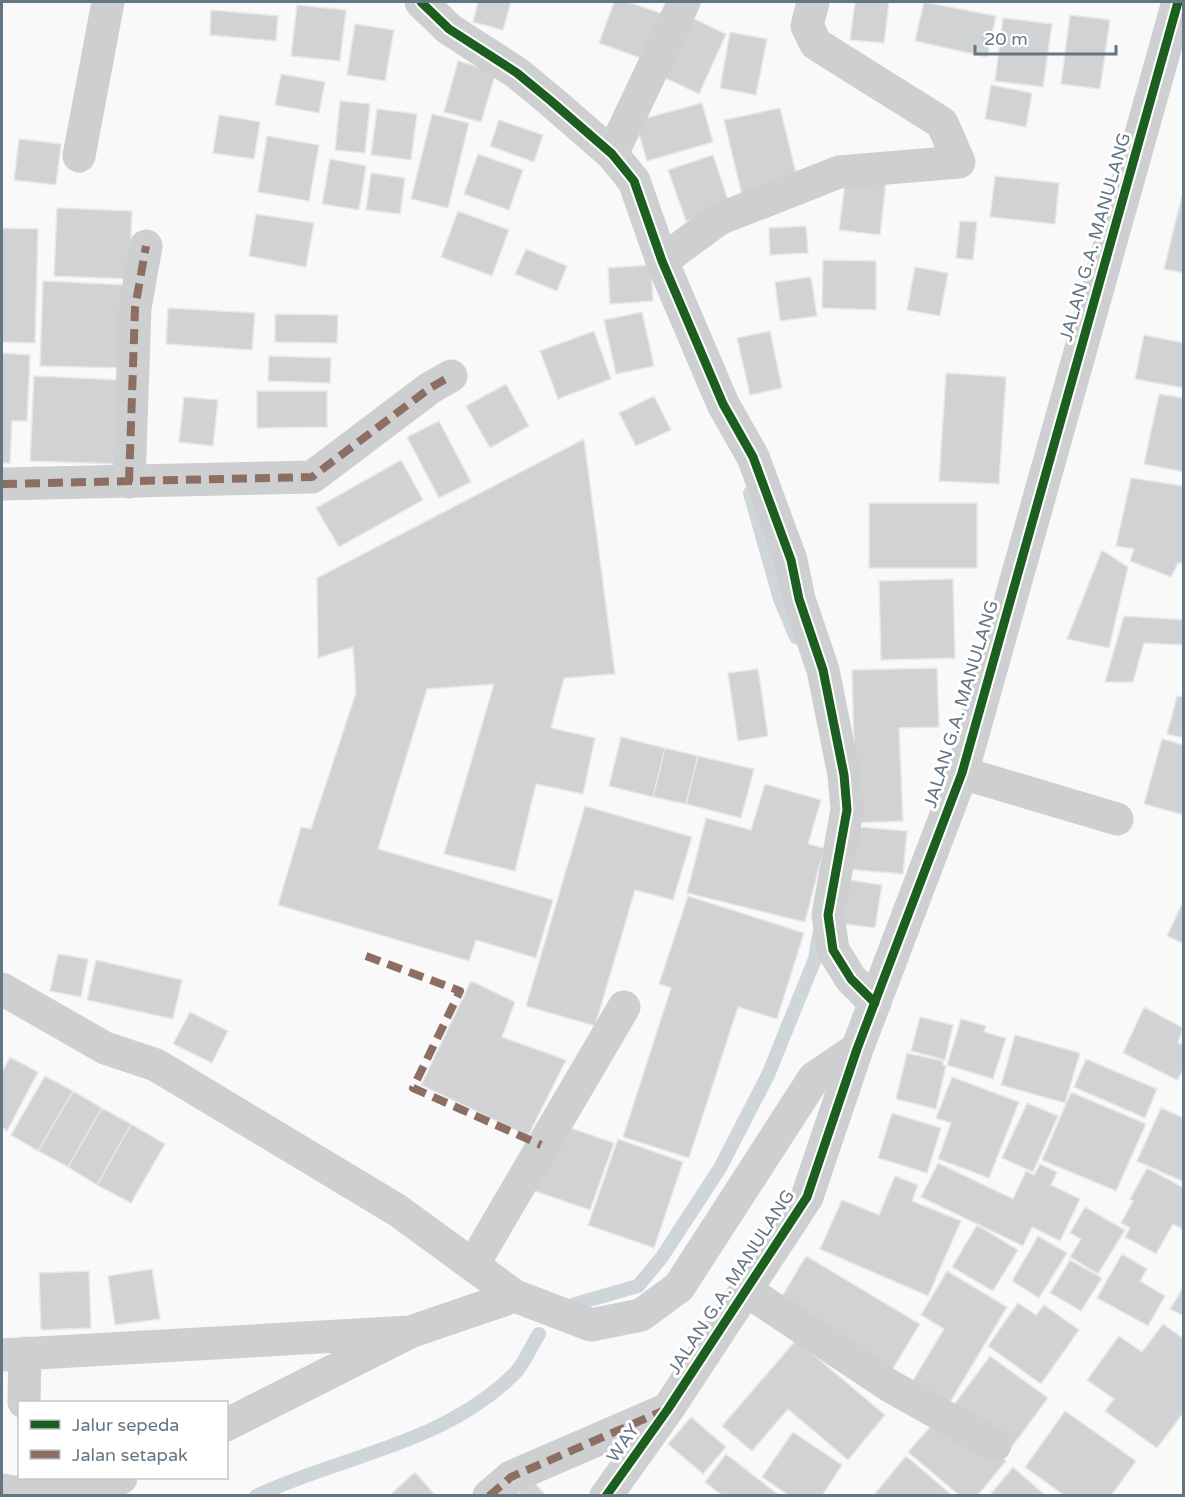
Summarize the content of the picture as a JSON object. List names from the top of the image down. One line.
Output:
{"streets":{"street":["JALAN G.A. MANULANG","WAY"]},"crossings":[["JALAN G.A. MANULANG","WAY"]],"legend":["Jalur sepeda","Jalan setapak"],"scale_bar":"20 m"}
